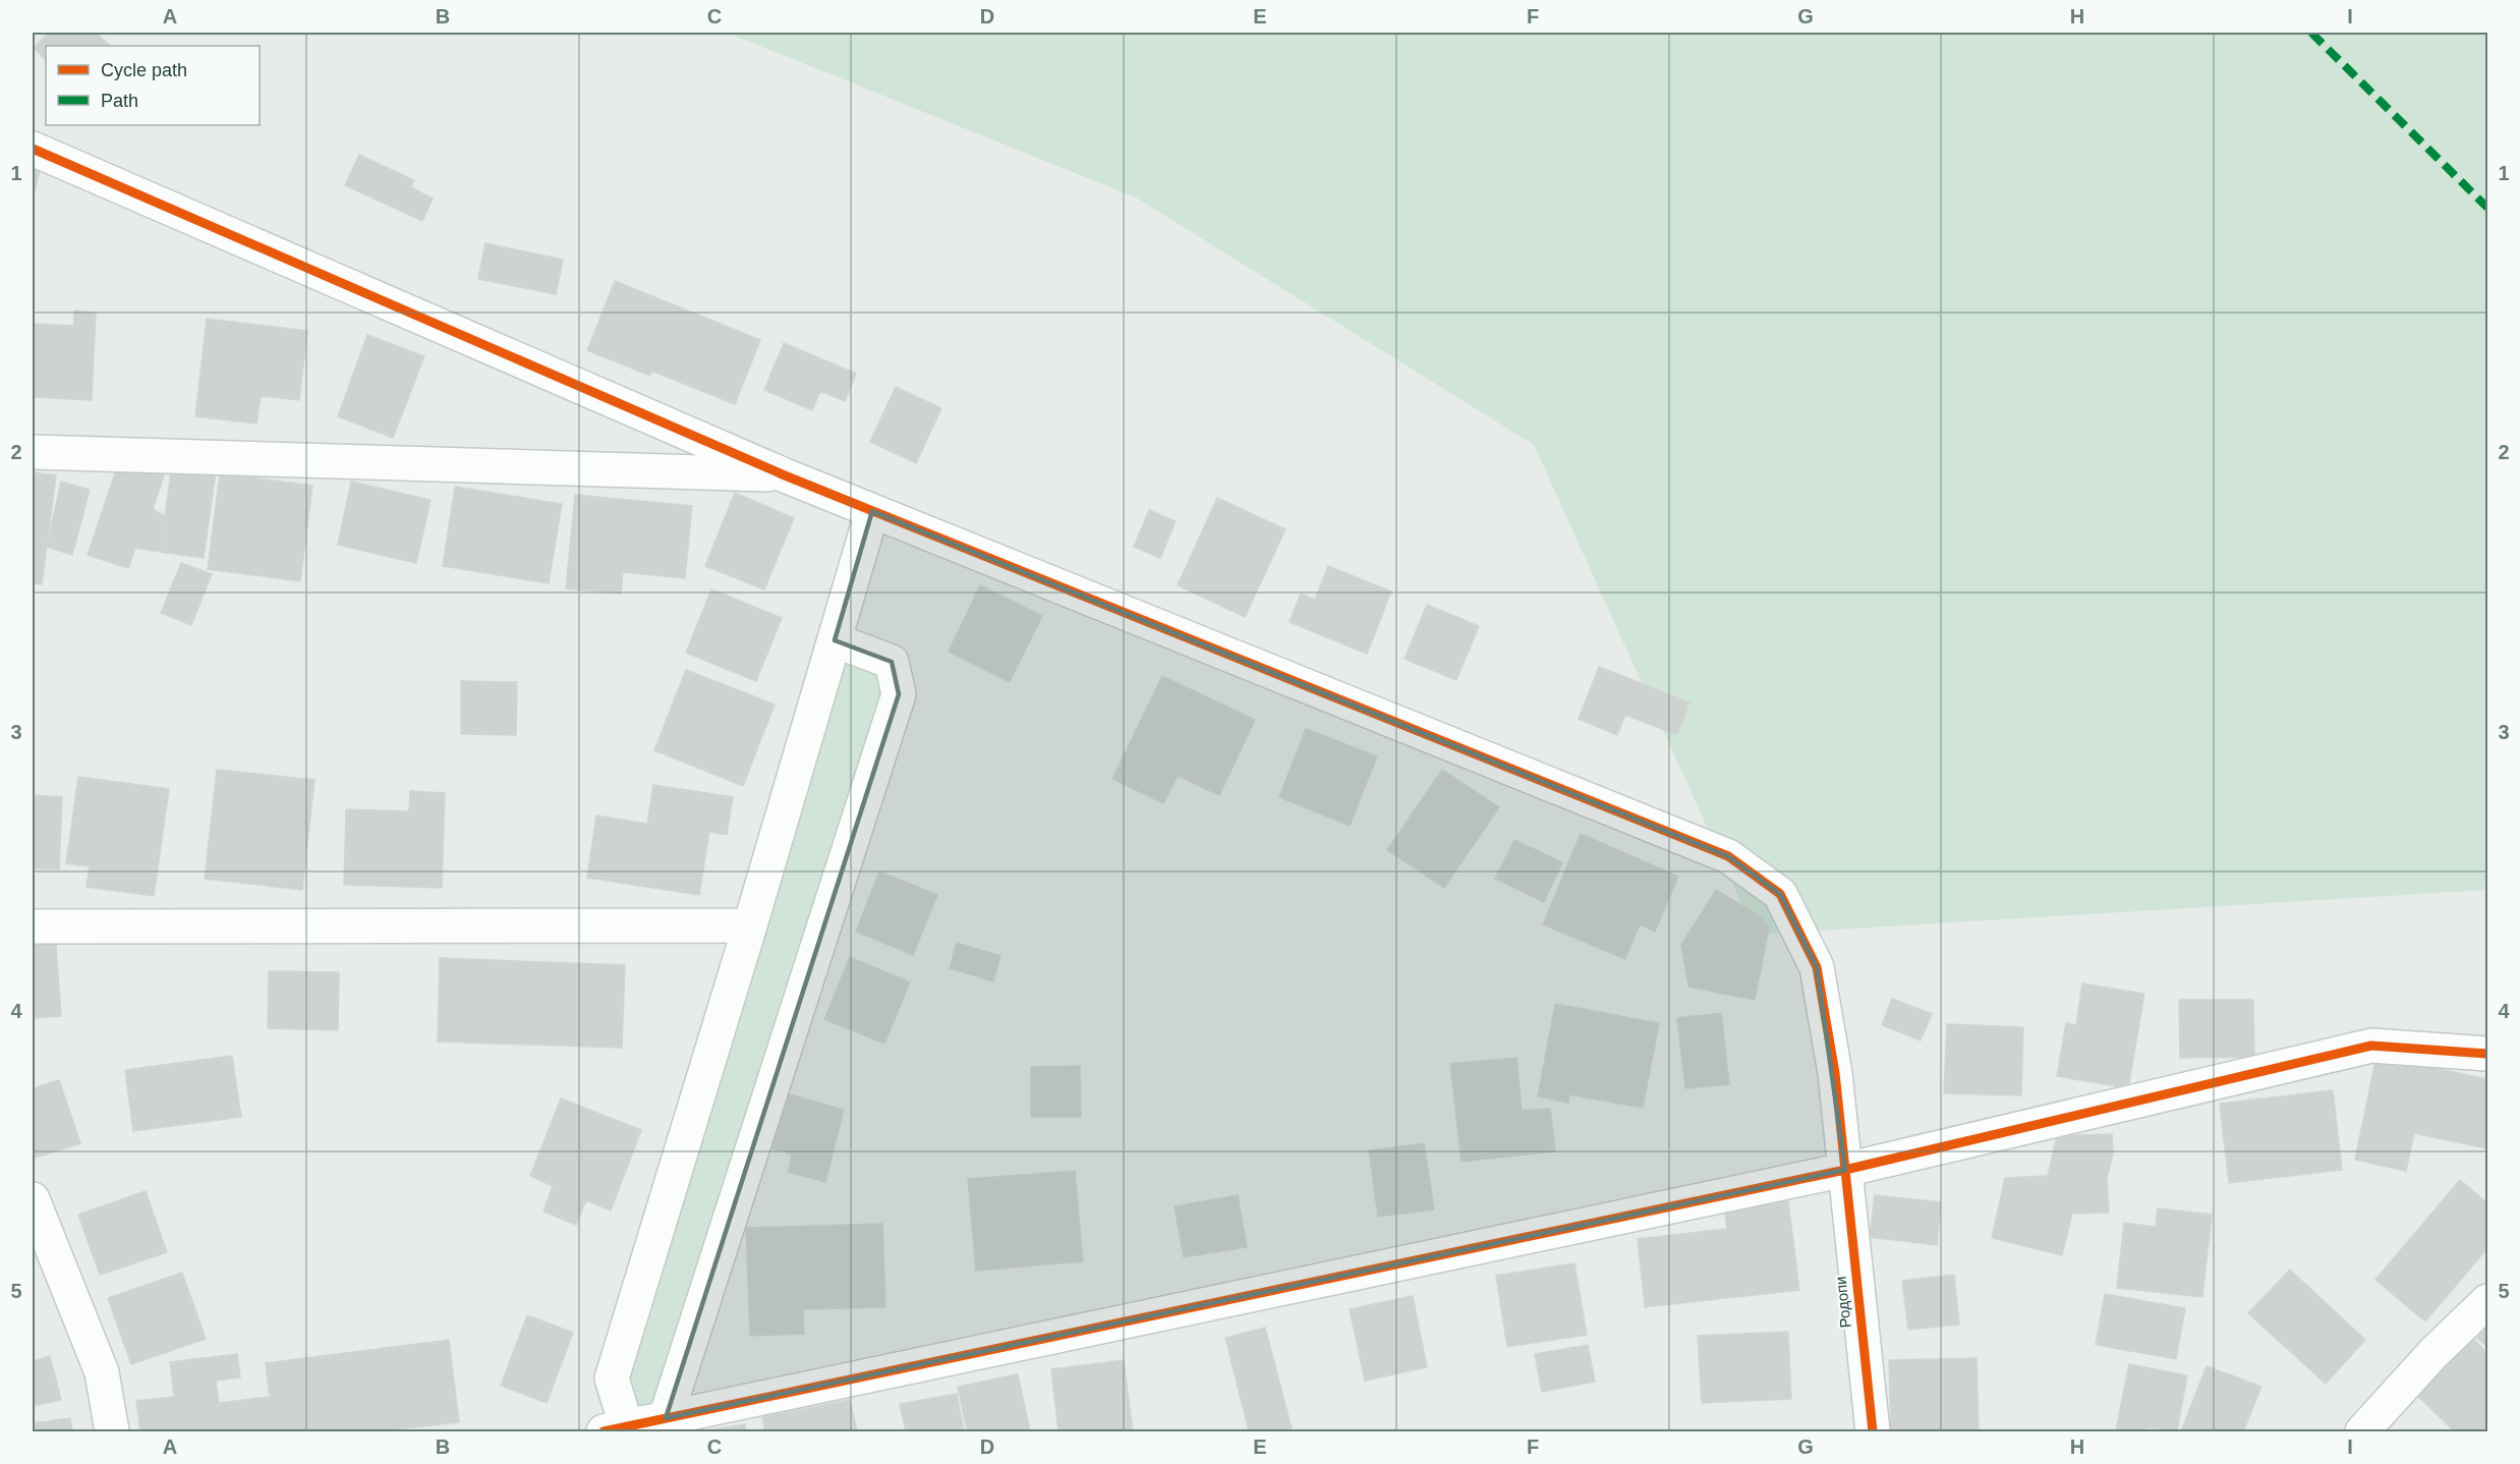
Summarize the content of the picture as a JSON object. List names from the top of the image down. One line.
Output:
{"streets":{"street":["Родопи"]},"legend":["Cycle path","Path"],"grid":{"columns":["A","B","C","D","E","F","G","H","I"],"rows":["1","2","3","4","5"]}}
